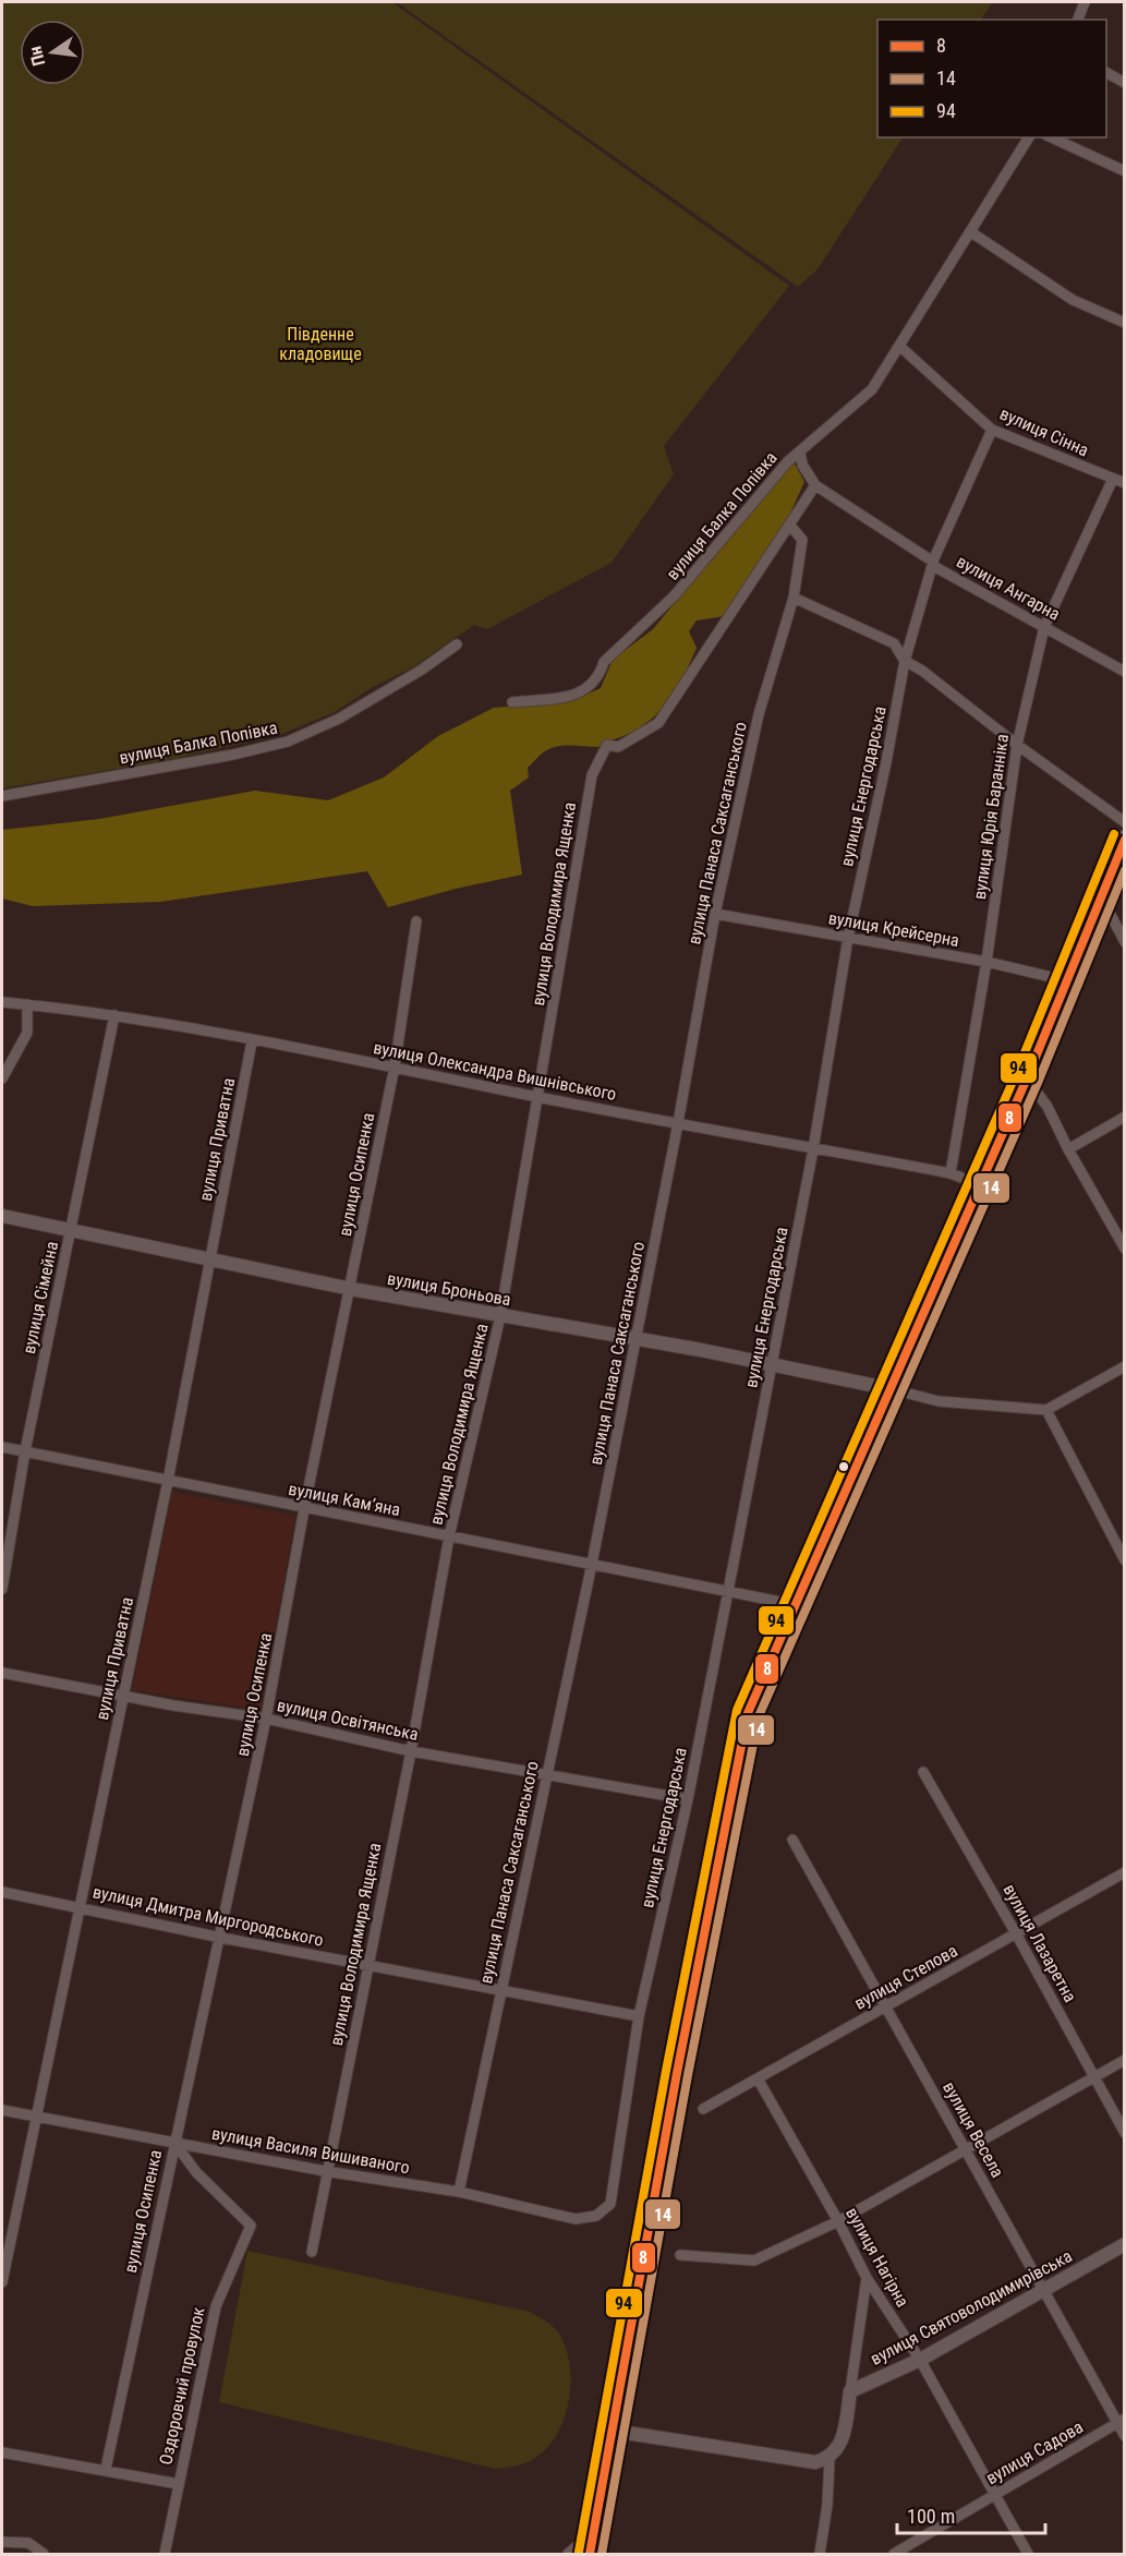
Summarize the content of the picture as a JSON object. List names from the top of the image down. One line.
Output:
{"streets":{"street":["вулиця Сінна","вулиця Балка Попівка","вулиця Ангарна","вулиця Енергодарська","вулиця Юрія Баранніка","вулиця Панаса Саксаганського","вулиця Володимира Ященка","вулиця Крейсерна","вулиця Олександра Вишнівського","вулиця Приватна","вулиця Осипенка","вулиця Броньова","вулиця Сімейна","вулиця Кам’яна","вулиця Освітянська","вулиця Дмитра Миргородського","вулиця Лазаретна","вулиця Степова","вулиця Весела","вулиця Василя Вишиваного","вулиця Нагірна","вулиця Святоволодимирівська","Оздоровчий провулок","вулиця Садова"]},"crossings":[["вулиця Сінна","вулиця Балка Попівка"],["вулиця Сінна","вулиця Енергодарська"],["вулиця Сінна","вулиця Юрія Баранніка"],["вулиця Ангарна","вулиця Енергодарська"],["вулиця Ангарна","вулиця Юрія Баранніка"],["вулиця Ангарна","вулиця Володимира Ященка"],["вулиця Енергодарська","вулиця Крейсерна"],["вулиця Енергодарська","вулиця Олександра Вишнівського"],["вулиця Енергодарська","вулиця Броньова"],["вулиця Енергодарська","вулиця Кам’яна"],["вулиця Енергодарська","вулиця Освітянська"],["вулиця Енергодарська","вулиця Дмитра Миргородського"],["вулиця Енергодарська","вулиця Василя Вишиваного"],["вулиця Юрія Баранніка","вулиця Крейсерна"],["вулиця Юрія Баранніка","вулиця Олександра Вишнівського"],["вулиця Панаса Саксаганського","вулиця Володимира Ященка"],["вулиця Панаса Саксаганського","вулиця Крейсерна"],["вулиця Панаса Саксаганського","вулиця Олександра Вишнівського"],["вулиця Панаса Саксаганського","вулиця Броньова"],["вулиця Панаса Саксаганського","вулиця Кам’яна"],["вулиця Панаса Саксаганського","вулиця Освітянська"],["вулиця Панаса Саксаганського","вулиця Дмитра Миргородського"],["вулиця Панаса Саксаганського","вулиця Василя Вишиваного"],["вулиця Володимира Ященка","вулиця Олександра Вишнівського"],["вулиця Володимира Ященка","вулиця Броньова"],["вулиця Володимира Ященка","вулиця Кам’яна"],["вулиця Володимира Ященка","вулиця Освітянська"],["вулиця Володимира Ященка","вулиця Дмитра Миргородського"],["вулиця Володимира Ященка","вулиця Василя Вишиваного"],["вулиця Олександра Вишнівського","вулиця Приватна"],["вулиця Олександра Вишнівського","вулиця Осипенка"],["вулиця Олександра Вишнівського","вулиця Сімейна"],["вулиця Приватна","вулиця Броньова"],["вулиця Приватна","вулиця Кам’яна"],["вулиця Приватна","вулиця Освітянська"],["вулиця Приватна","вулиця Дмитра Миргородського"],["вулиця Приватна","вулиця Василя Вишиваного"],["вулиця Осипенка","вулиця Броньова"],["вулиця Осипенка","вулиця Кам’яна"],["вулиця Осипенка","вулиця Освітянська"],["вулиця Осипенка","вулиця Дмитра Миргородського"],["вулиця Осипенка","вулиця Василя Вишиваного"],["вулиця Осипенка","Оздоровчий провулок"],["вулиця Броньова","вулиця Сімейна"],["вулиця Сімейна","вулиця Кам’яна"],["вулиця Лазаретна","вулиця Степова"],["вулиця Степова","вулиця Весела"],["вулиця Степова","вулиця Нагірна"],["вулиця Весела","вулиця Святоволодимирівська"],["вулиця Весела","вулиця Садова"],["вулиця Василя Вишиваного","Оздоровчий провулок"],["вулиця Нагірна","вулиця Святоволодимирівська"],["вулиця Нагірна","вулиця Садова"]],"parks":["Південне кладовище"],"lines":["transit line 94","transit line 8","transit line 14"],"legend":["8","14","94"],"scale_bar":"100 m","north":"left"}
